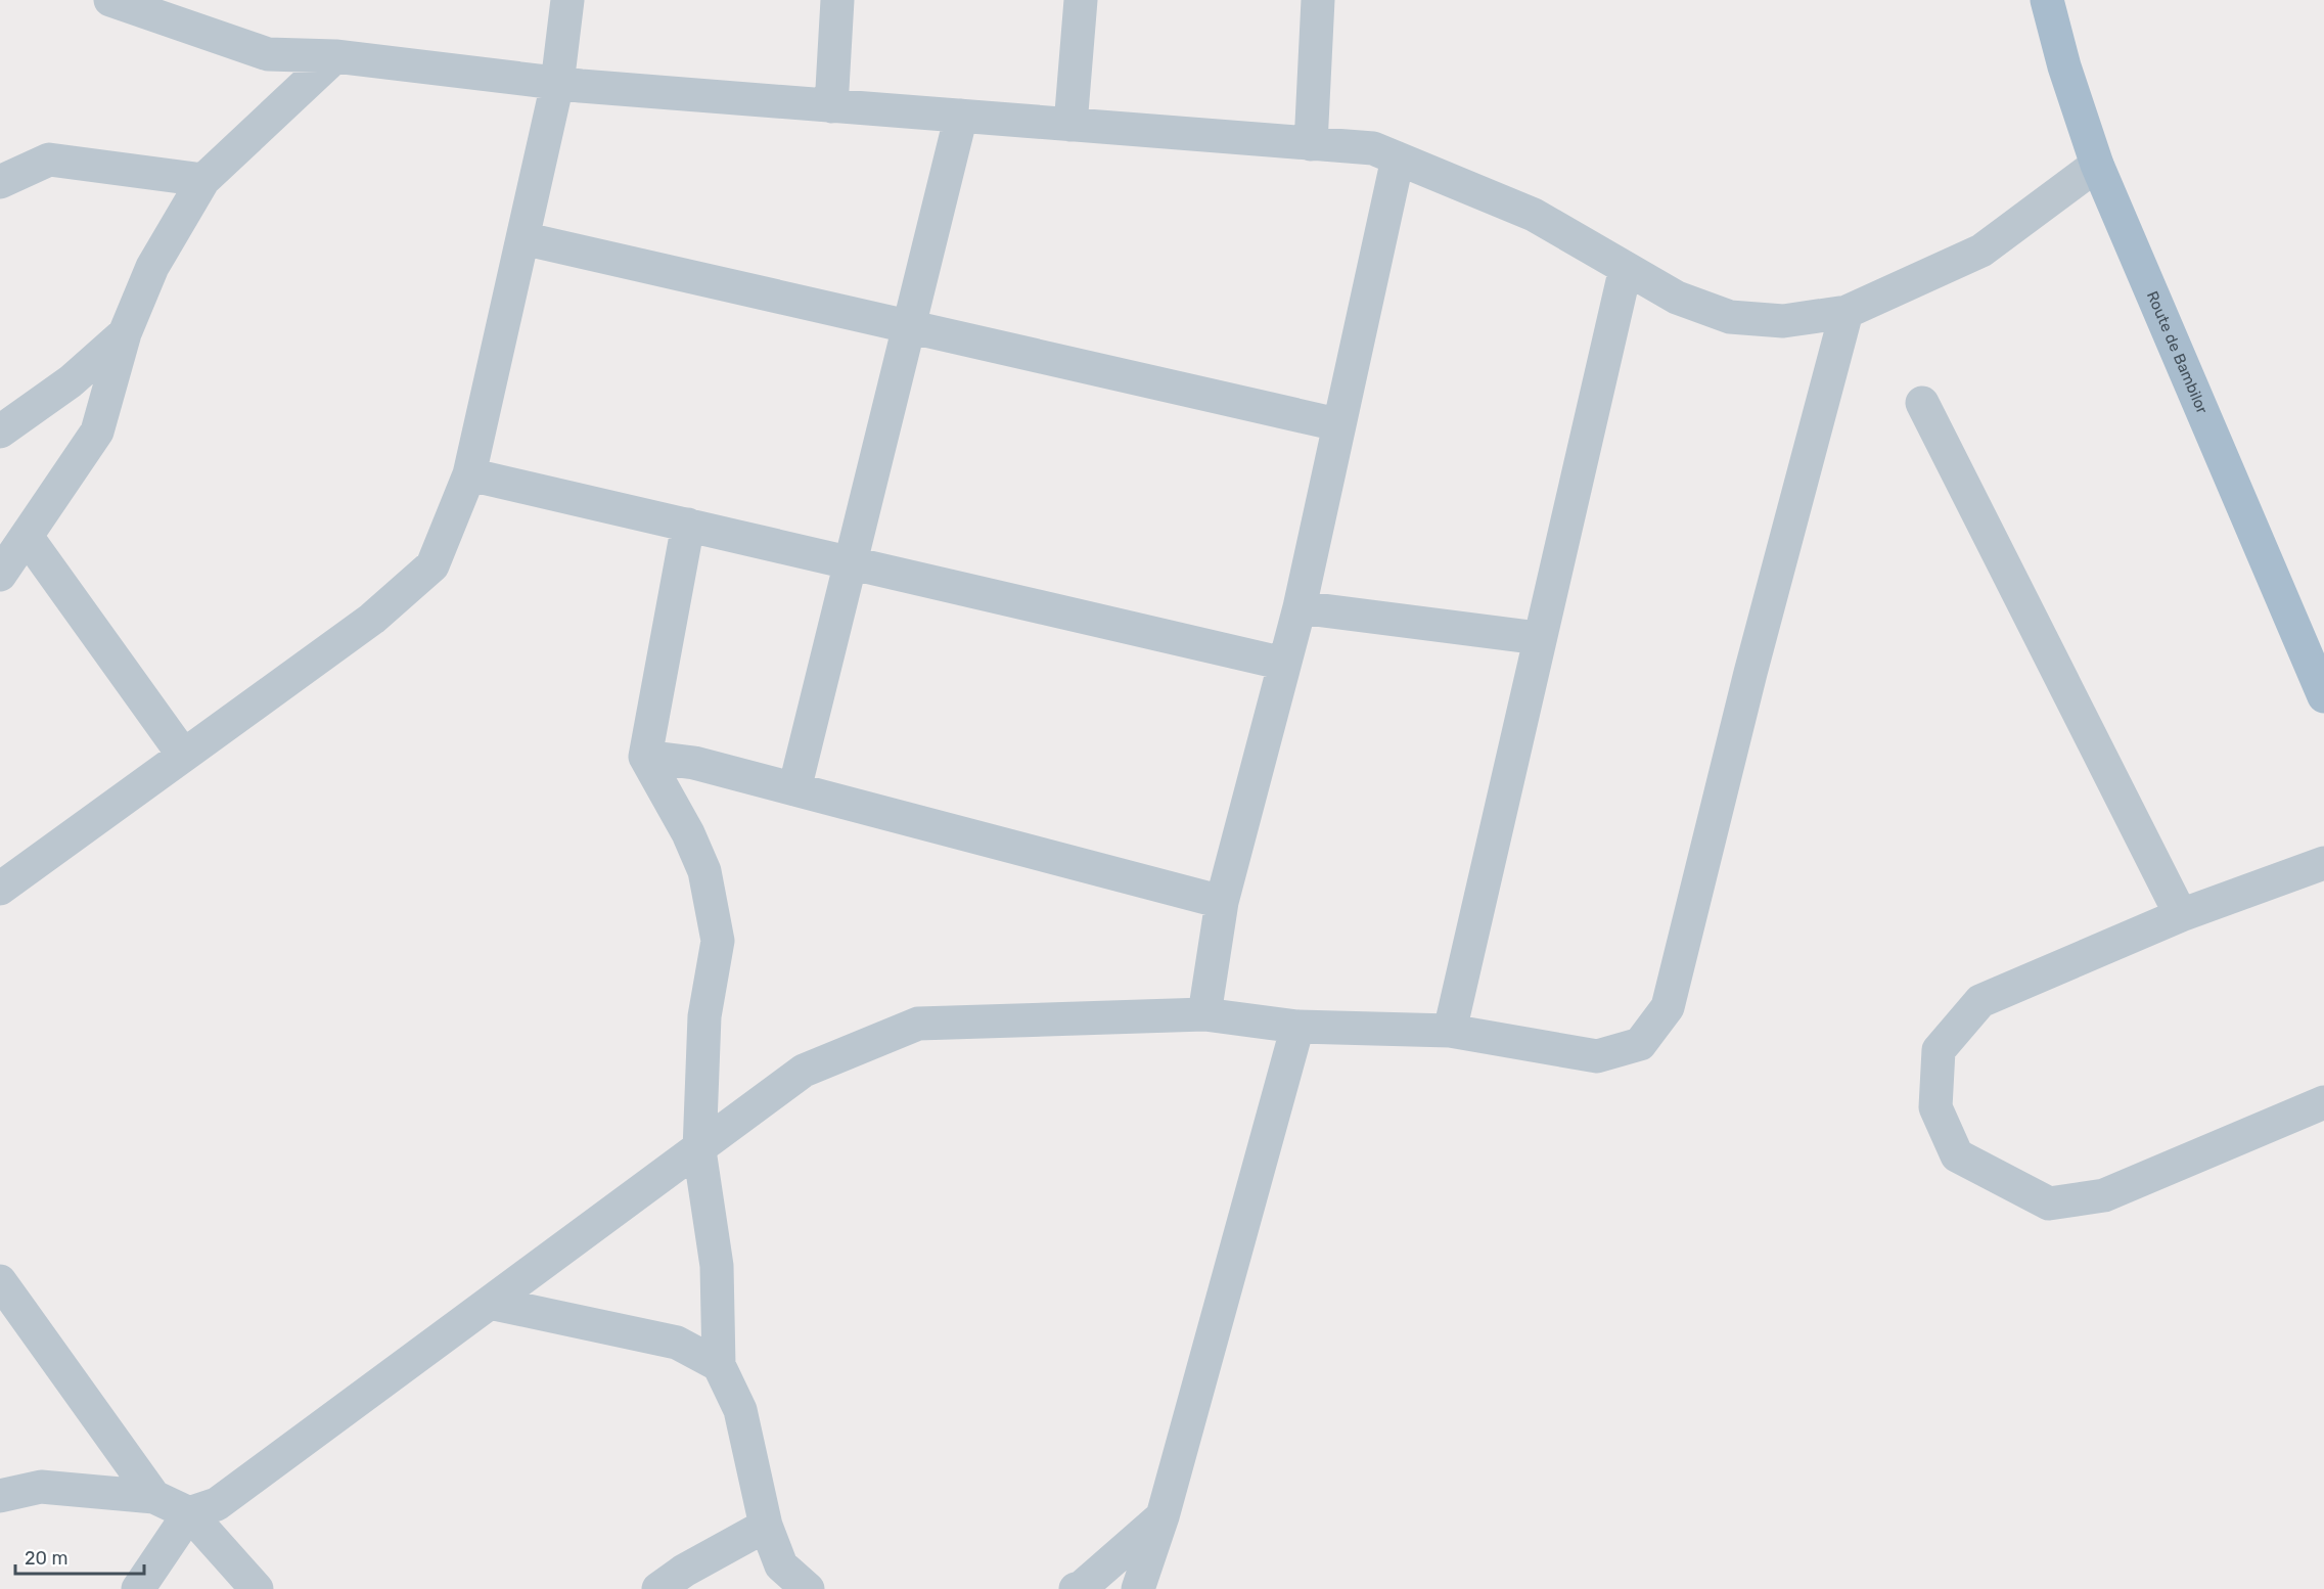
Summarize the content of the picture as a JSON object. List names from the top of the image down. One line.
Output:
{"streets":{"main road":["Route de Bambilor"]},"scale_bar":"20 m"}
